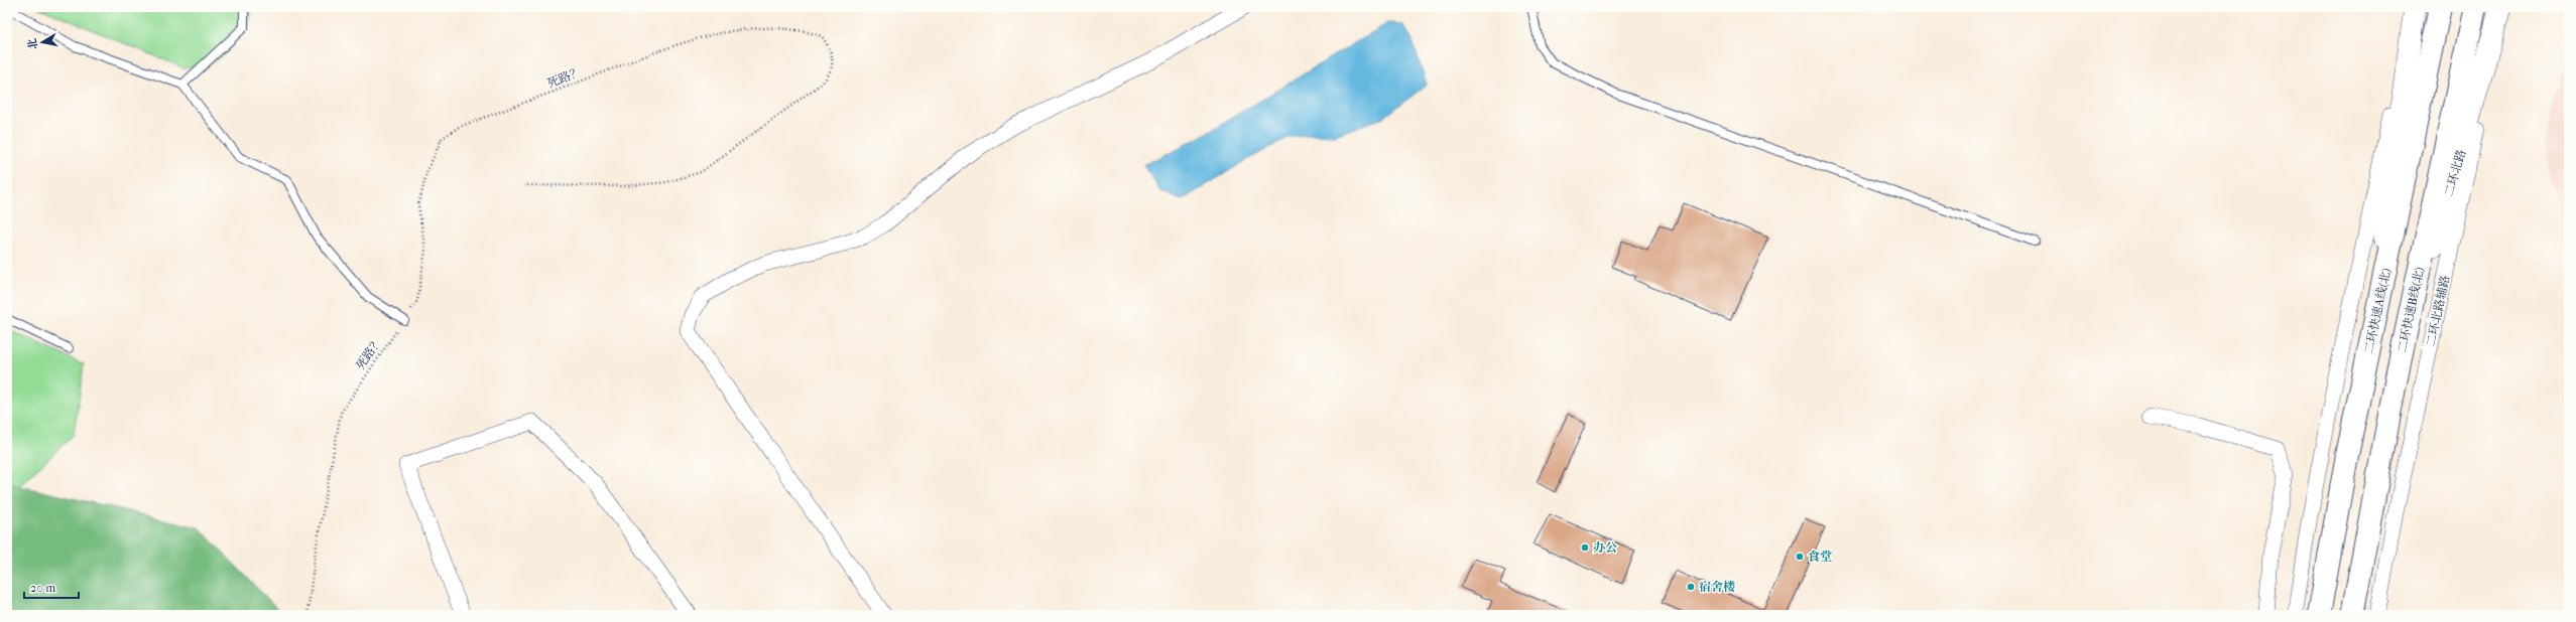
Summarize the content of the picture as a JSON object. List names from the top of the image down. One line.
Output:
{"streets":{"highway":["二环快速B线(北)","二环快速A线(北)"],"main road":["二环北路"],"street":["二环北路辅路"],"path":["死路？"]},"crossings":[["二环北路","二环快速B线(北)"],["二环北路","二环北路辅路"]],"places":["办公","食堂","宿舍楼"],"scale_bar":"20 m","north":"left"}
